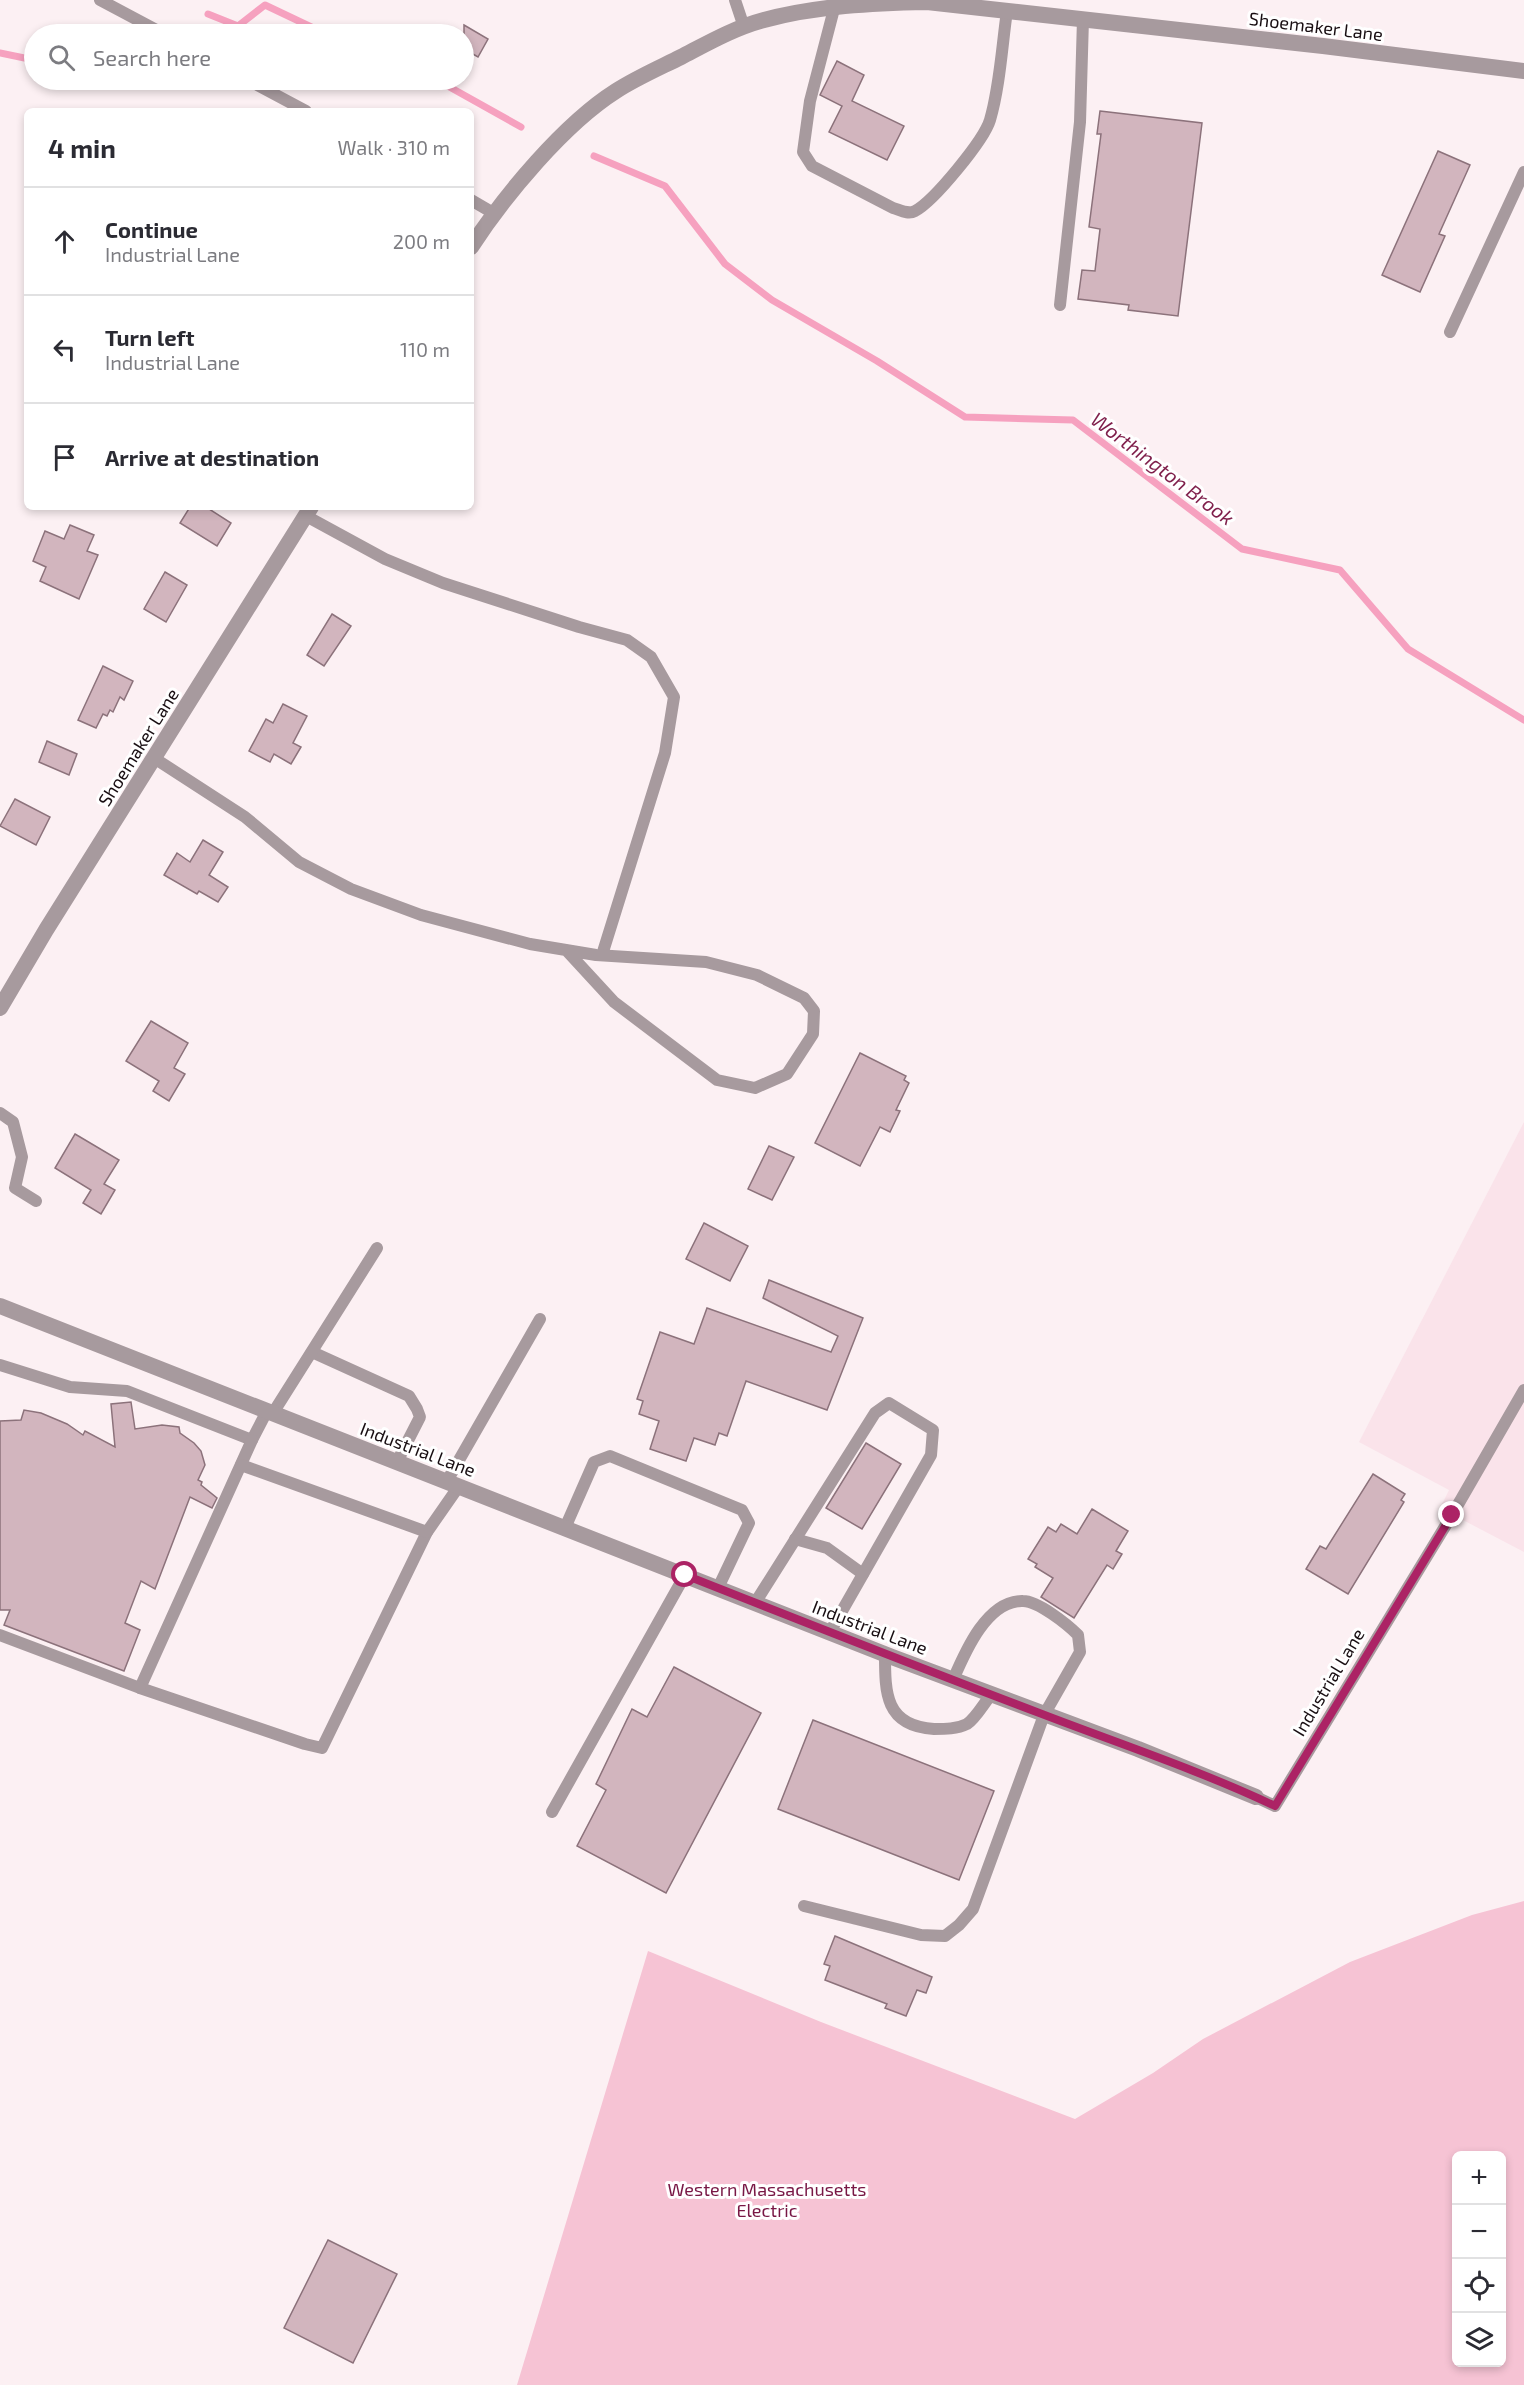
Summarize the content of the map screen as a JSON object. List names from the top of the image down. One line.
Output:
{"streets":{"street":["Shoemaker Lane","Industrial Lane"]},"water":["Worthington Brook"],"parks":["Western Massachusetts Electric"],"page":{"search":"Search here","heading":["4 min","Walk · 310 m"],"list":[["Continue","Industrial Lane","200 m"],["Turn left","Industrial Lane","110 m"],"Arrive at destination"],"map_buttons":["+","−"]}}
